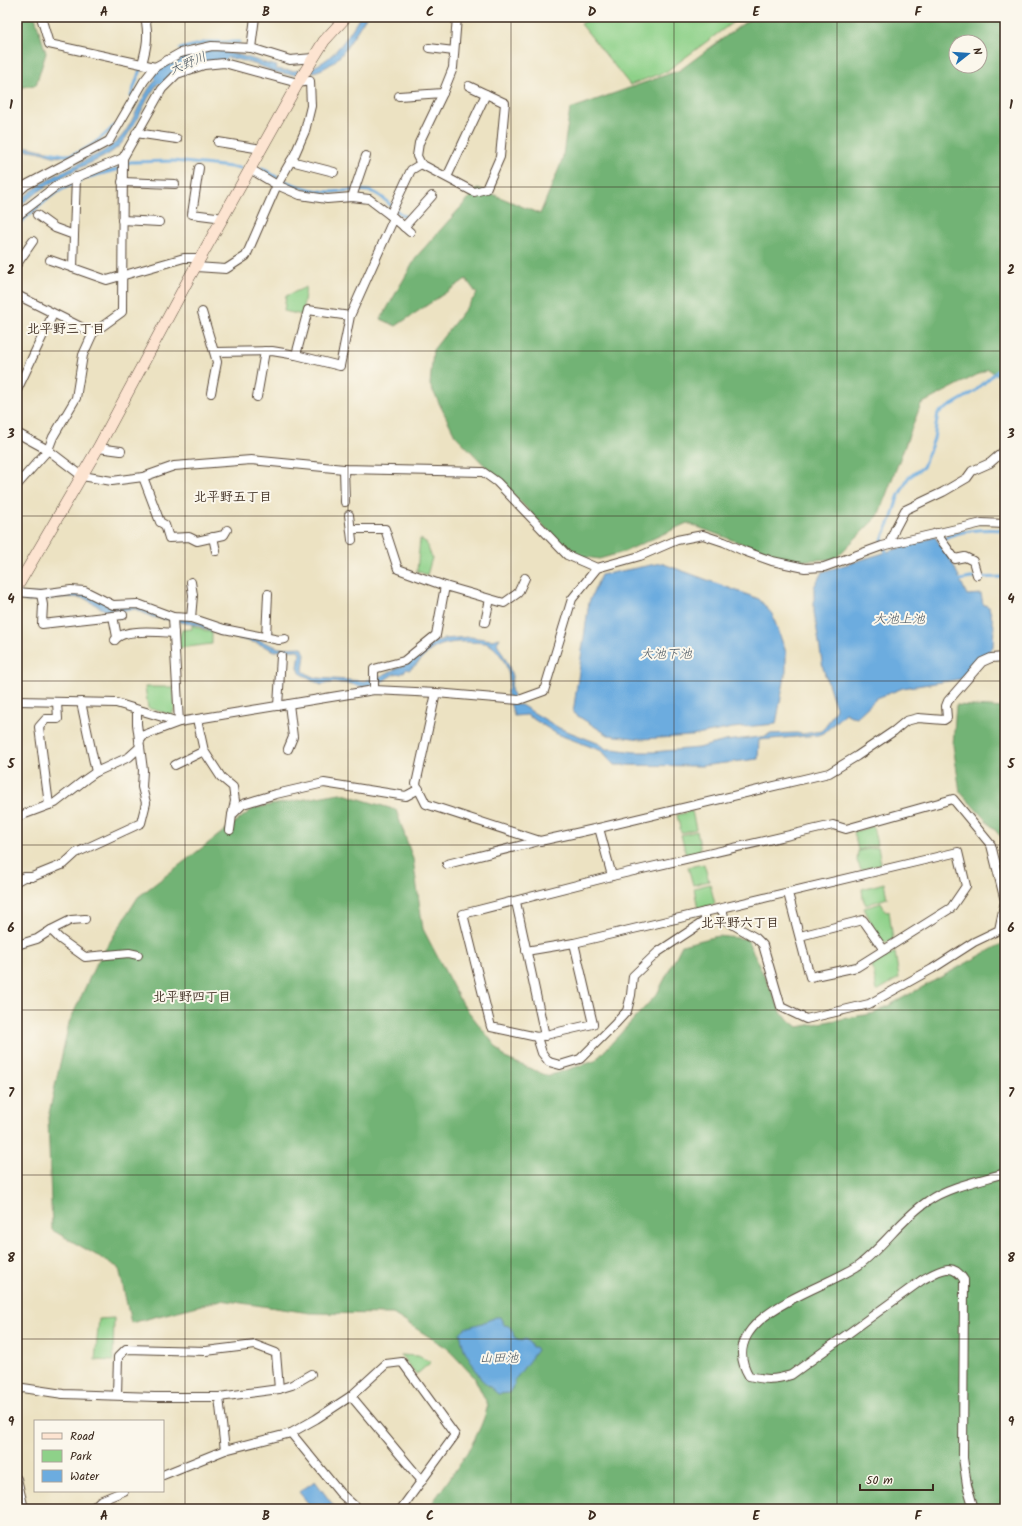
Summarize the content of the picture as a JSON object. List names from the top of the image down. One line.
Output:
{"districts":["北平野三丁目","北平野五丁目","北平野六丁目","北平野四丁目"],"water":["大野川","大池上池","大池下池","山田池"],"legend":["Road","Park","Water"],"scale_bar":"50 m","north":"right","grid":{"columns":["A","B","C","D","E","F"],"rows":["1","2","3","4","5","6","7","8","9"]}}
